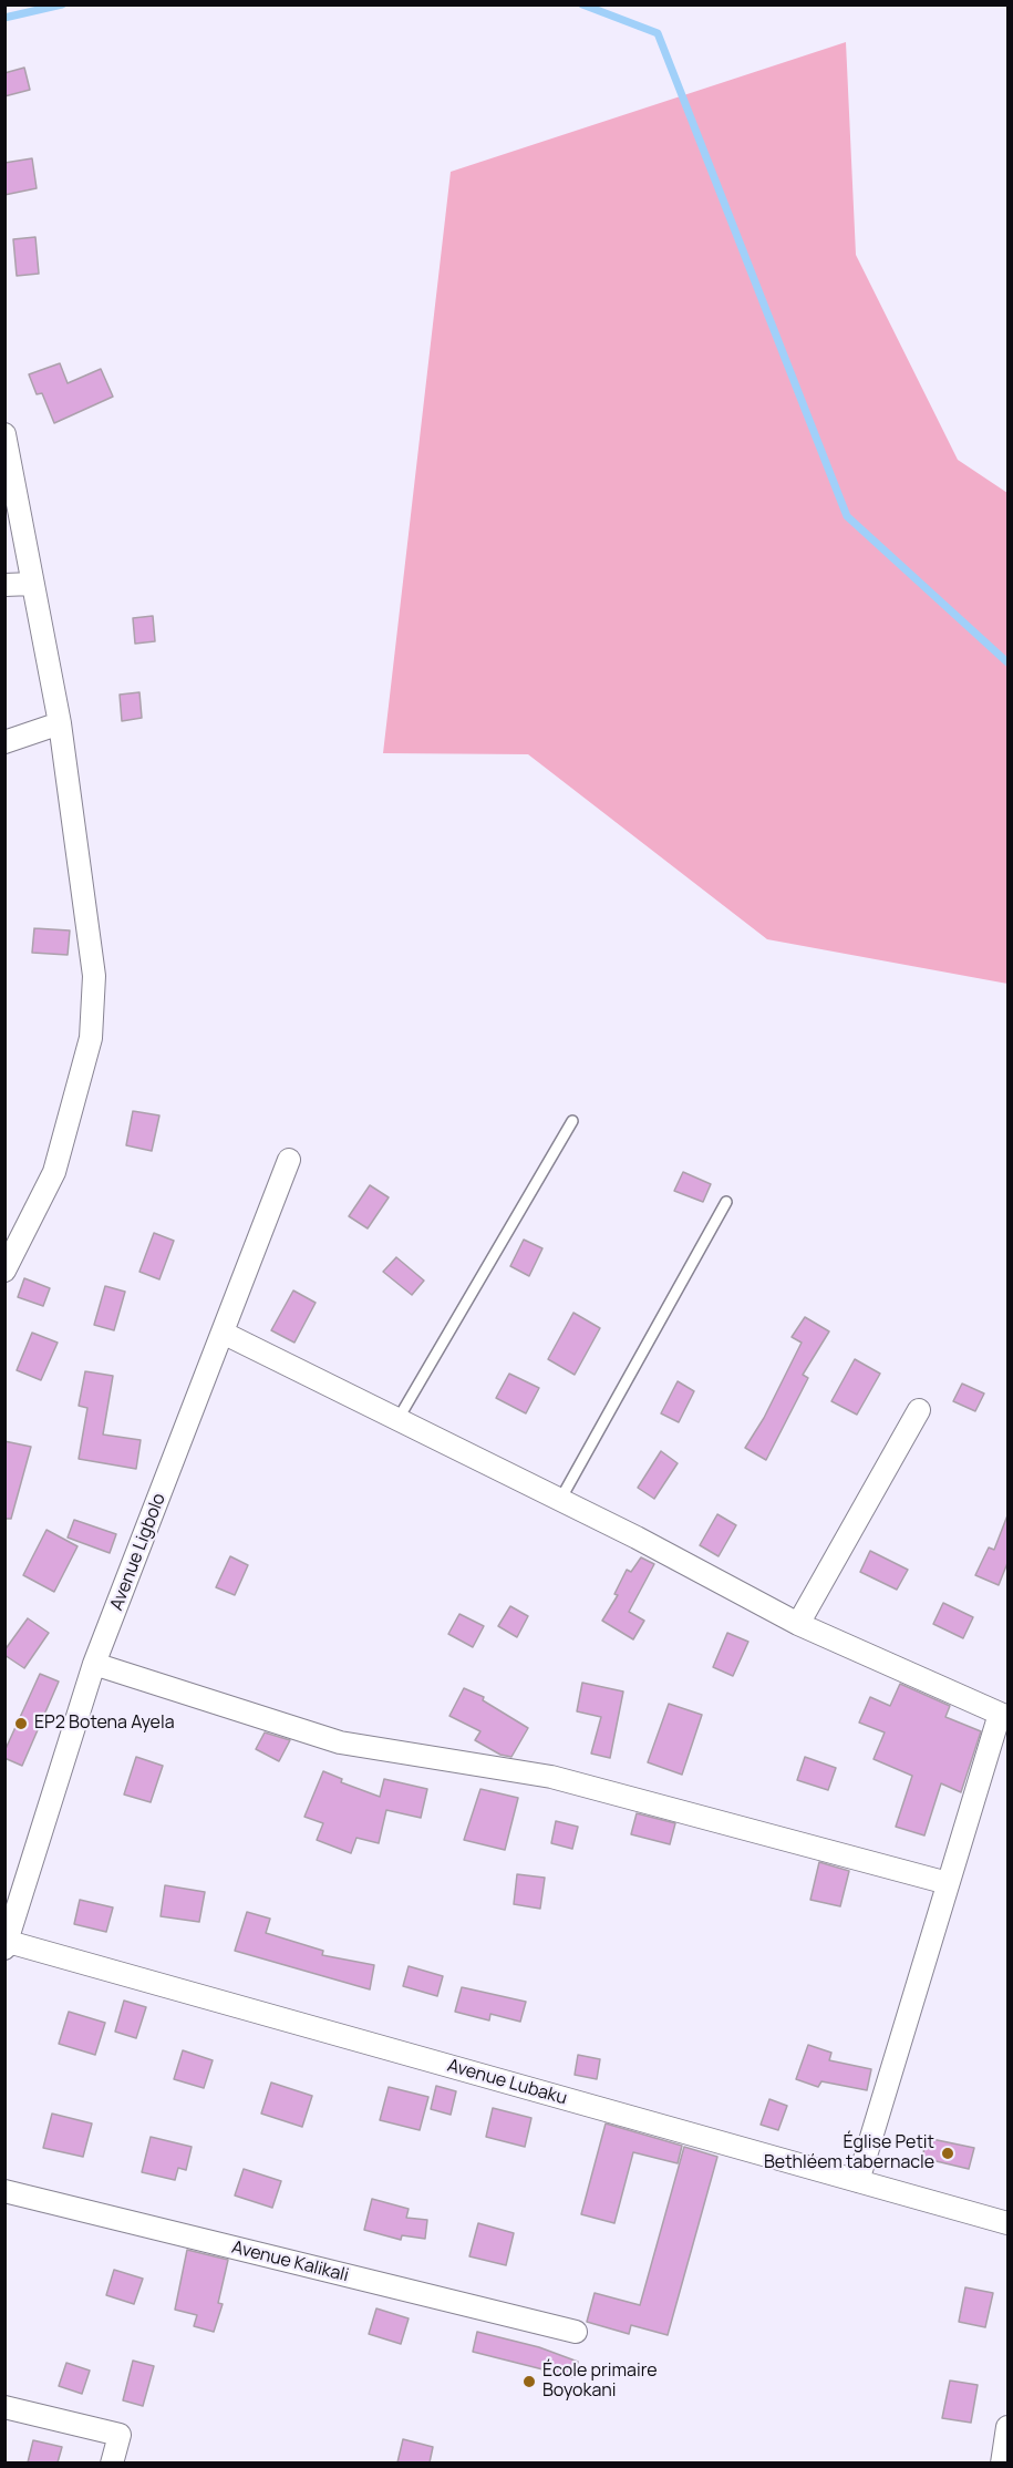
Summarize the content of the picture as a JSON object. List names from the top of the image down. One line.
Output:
{"streets":{"street":["Avenue Ligbolo","Avenue Lubaku","Avenue Kalikali"]},"crossings":[["Avenue Ligbolo","Avenue Lubaku"]],"places":["EP2 Botena Ayela","Église Petit Bethléem tabernacle","École primaire Boyokani"]}
